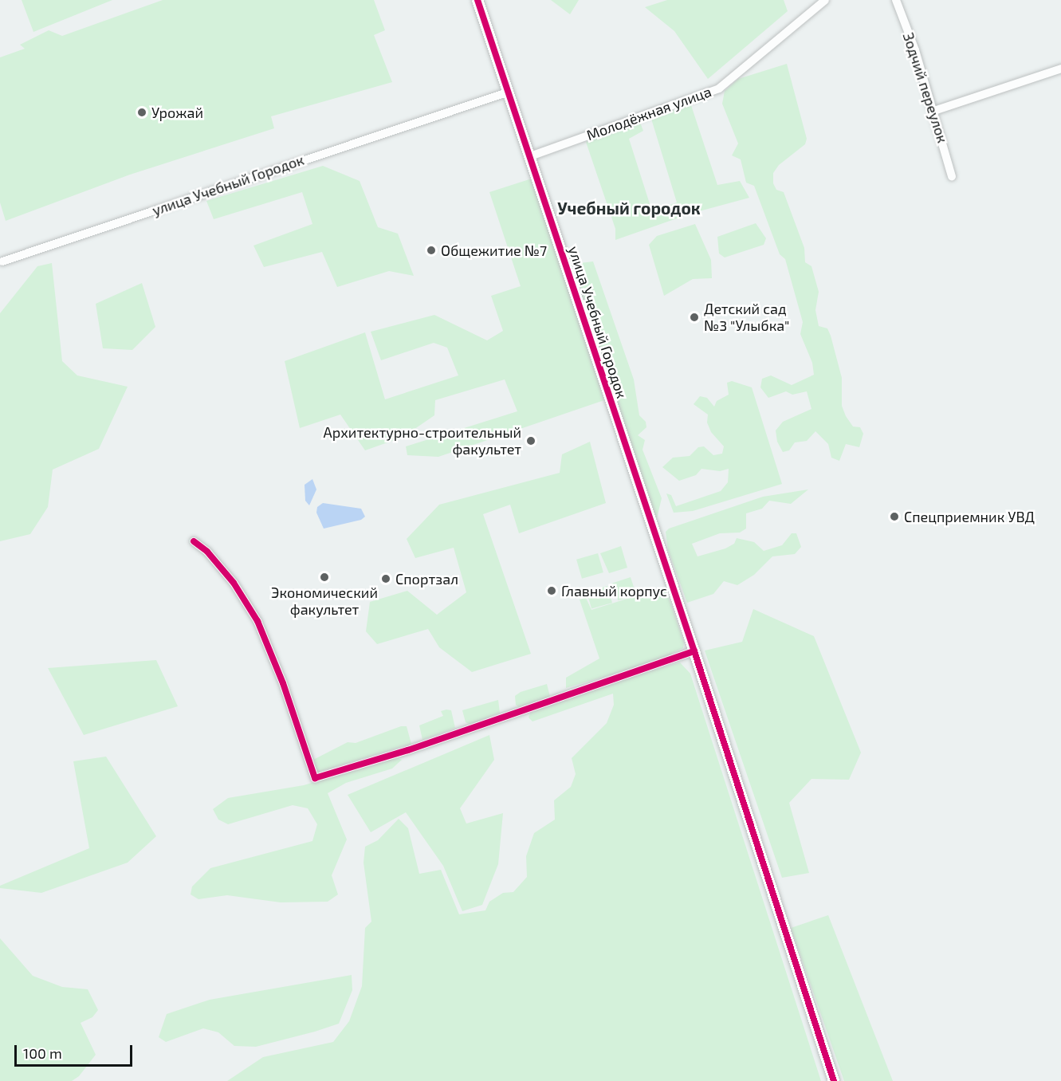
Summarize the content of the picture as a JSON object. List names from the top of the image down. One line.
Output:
{"streets":{"street":["Зодчий переулок","Молодёжная улица","улица Учебный Городок"]},"crossings":[["Молодёжная улица","улица Учебный Городок"]],"districts":["Учебный городок"],"places":["Урожай","Общежитие №7","Детский сад №3 \"Улыбка\"","Архитектурно-строительный факультет","Спецприемник УВД","Экономический факультет","Спортзал","Главный корпус"],"scale_bar":"100 m"}
